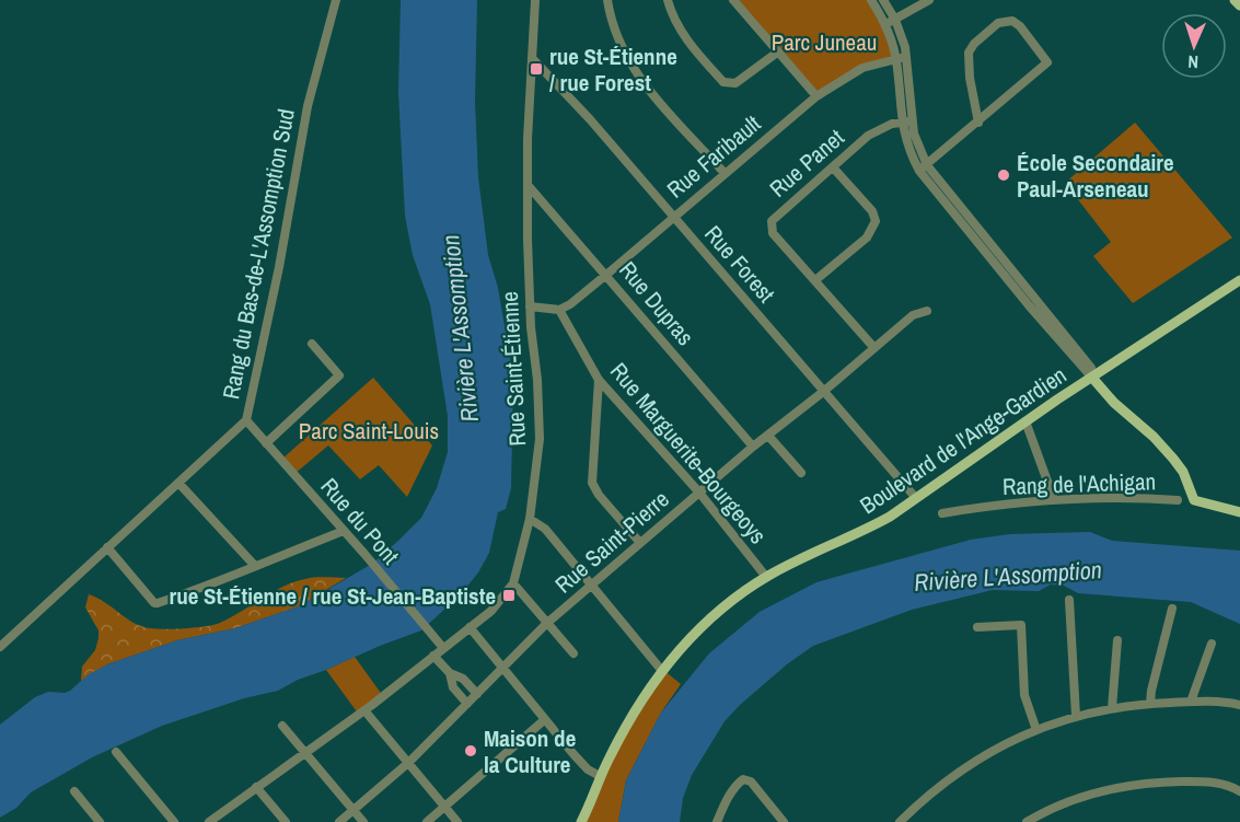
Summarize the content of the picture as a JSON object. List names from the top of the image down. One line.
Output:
{"streets":{"main road":["Boulevard de l'Ange-Gardien"],"street":["Rue Faribault","Rue Panet","Rang du Bas-de-L'Assomption Sud","Rue Forest","Rue Dupras","Rue Saint-Étienne","Rue Marguerite-Bourgeoys","Rang de l'Achigan","Rue du Pont","Rue Saint-Pierre"]},"crossings":[["Rue Faribault","Rue Forest"],["Rue Faribault","Rue Dupras"],["Rue Faribault","Rue Marguerite-Bourgeoys"],["Rue Panet","Rue Saint-Pierre"],["Rang du Bas-de-L'Assomption Sud","Rue du Pont"],["Rue Forest","Rue Saint-Étienne"],["Rue Forest","Boulevard de l'Ange-Gardien"],["Rue Forest","Rue Saint-Pierre"],["Rue Dupras","Rue Saint-Étienne"],["Rue Dupras","Rue Saint-Pierre"],["Rue Saint-Étienne","Rue du Pont"],["Boulevard de l'Ange-Gardien","Rue Marguerite-Bourgeoys"],["Rue Marguerite-Bourgeoys","Rue Saint-Pierre"]],"water":["Rivière L'Assomption"],"parks":["Parc Juneau","Parc Saint-Louis"],"places":{"transit":["rue St-Étienne / rue Forest","rue St-Étienne / rue St-Jean-Baptiste"],"other":["École Secondaire Paul-Arseneau","Maison de la Culture"]},"north":"bottom"}
